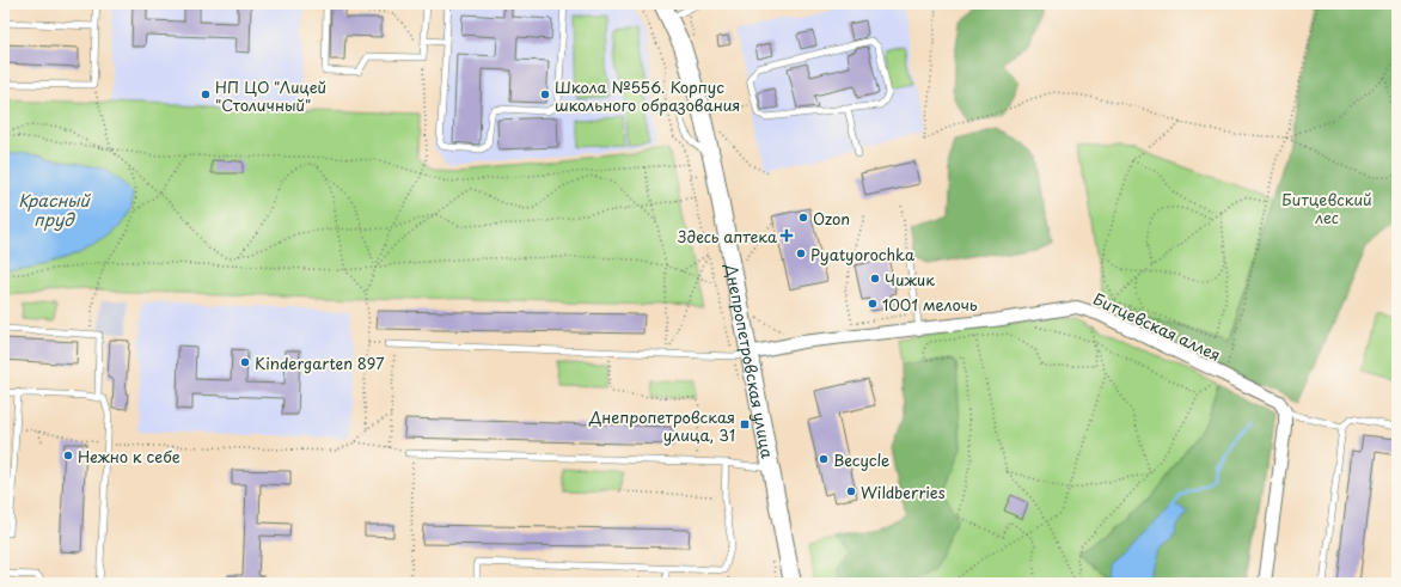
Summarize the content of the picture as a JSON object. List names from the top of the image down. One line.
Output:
{"streets":{"street":["Битцевская аллея","Днепропетровская улица"]},"crossings":[["Битцевская аллея","Днепропетровская улица"]],"water":["Красный пруд"],"parks":["Битцевский лес"],"places":{"other":["НП ЦО \"Лицей \"Столичный\"","Школа №556. Корпус школьного образования","Ozon","Pyatyorochka","Чижик","1001 мелочь","Kindergarten 897","Нежно к себе","Becycle","Wildberries"],"health":["Здесь аптека"],"transit":["Днепропетровская улица, 31"]}}
